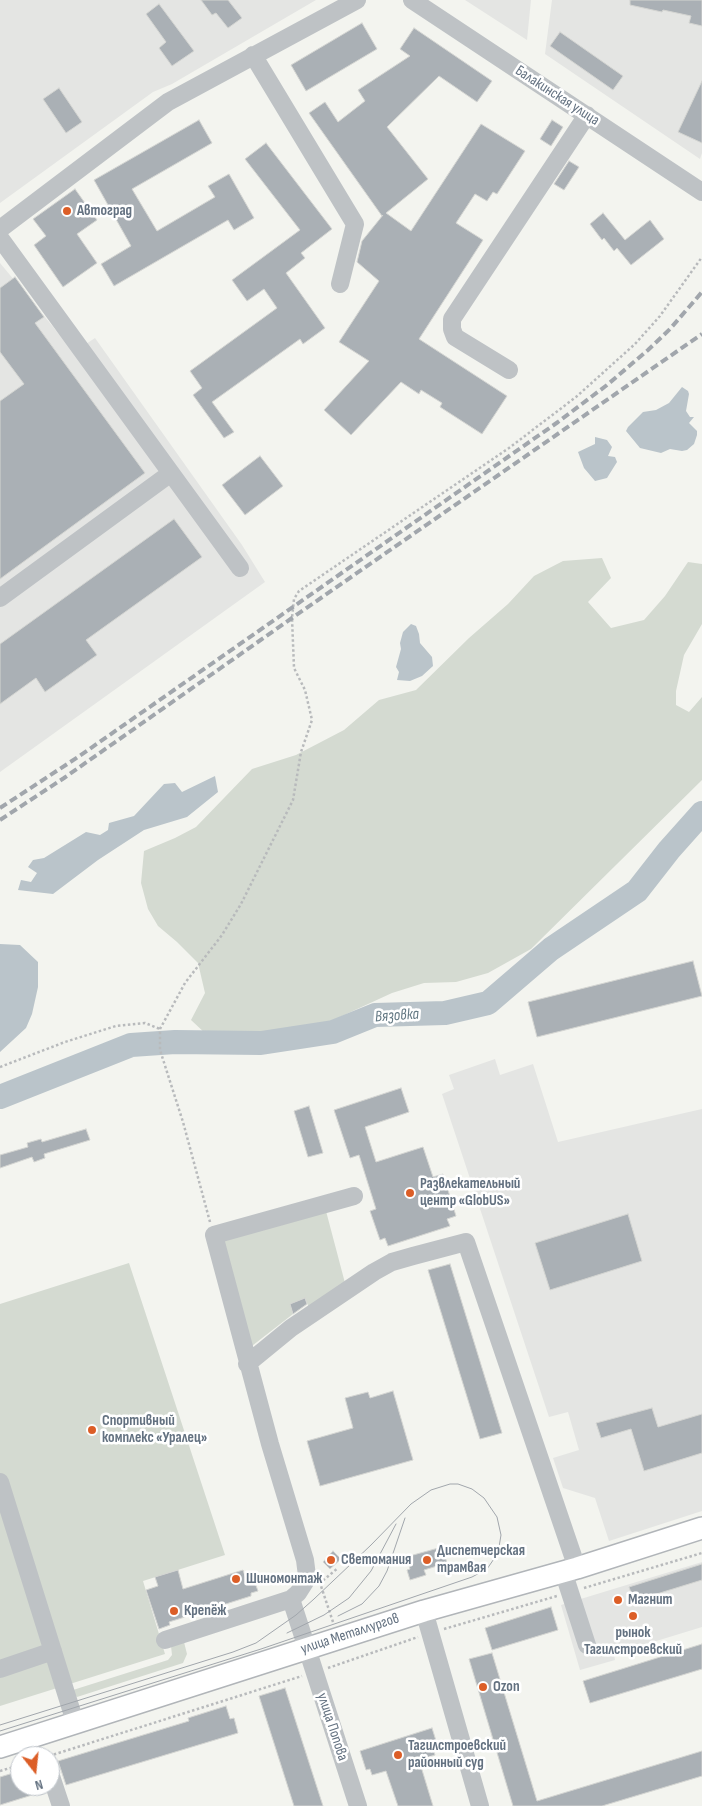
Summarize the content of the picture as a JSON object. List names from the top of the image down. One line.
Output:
{"streets":{"main road":["улица Металлургов"],"street":["Балакинская улица","улица Попова"]},"crossings":[["улица Металлургов","улица Попова"]],"water":["Вязовка"],"places":["Автоград","Развлекательный центр «GlobUS»","Спортивный комплекс «Уралец»","Светомания","Диспетчерская трамвая","Шиномонтаж","Магнит","Крепёж","рынок Тагилстроевский","Ozon","Тагилстроевский районный суд"],"north":"bottom"}
